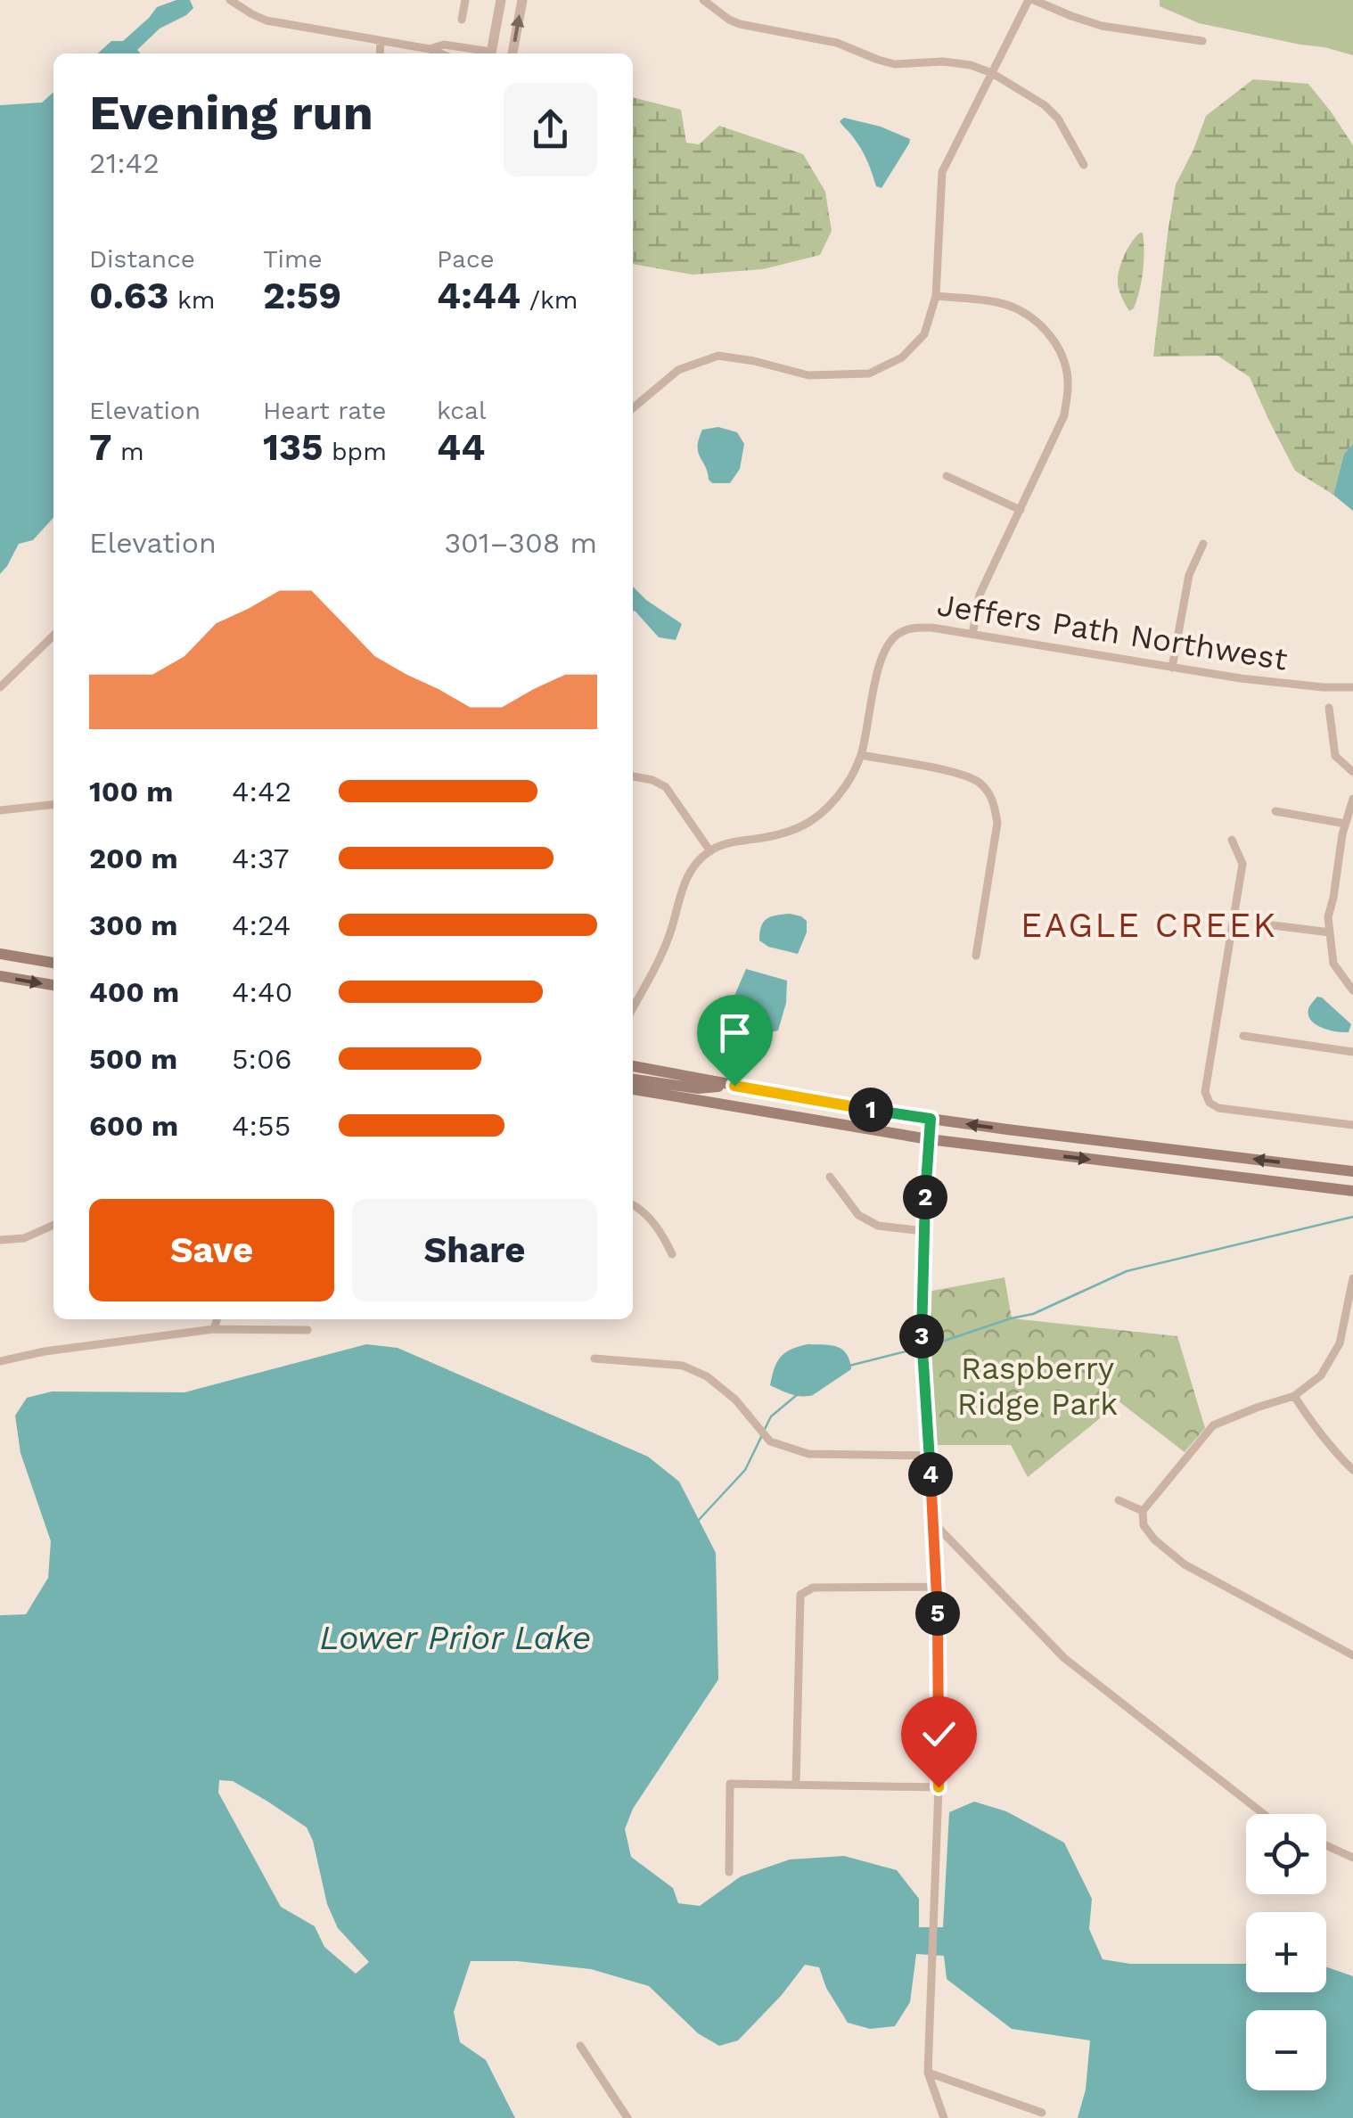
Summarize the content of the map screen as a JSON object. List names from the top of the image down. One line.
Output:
{"streets":{"street":["Jeffers Path Northwest"]},"districts":["EAGLE CREEK"],"water":["Lower Prior Lake"],"parks":["Raspberry Ridge Park"],"page":{"heading":["Evening run","21:42"],"stats":[["Distance","0.63 km"],["Time","2:59"],["Pace","4:44 /km"],["Elevation","7 m"],["Heart rate","135 bpm"],["kcal","44"]],"chart":["Elevation","301–308 m"],"list":[{"name":"100 m","note":"4:42"},{"name":"200 m","note":"4:37"},{"name":"300 m","note":"4:24"},{"name":"400 m","note":"4:40"},{"name":"500 m","note":"5:06"},{"name":"600 m","note":"4:55"}],"pins":["1","2","3","4","5"],"buttons":["Save","Share"],"map_buttons":["+","−"]}}
